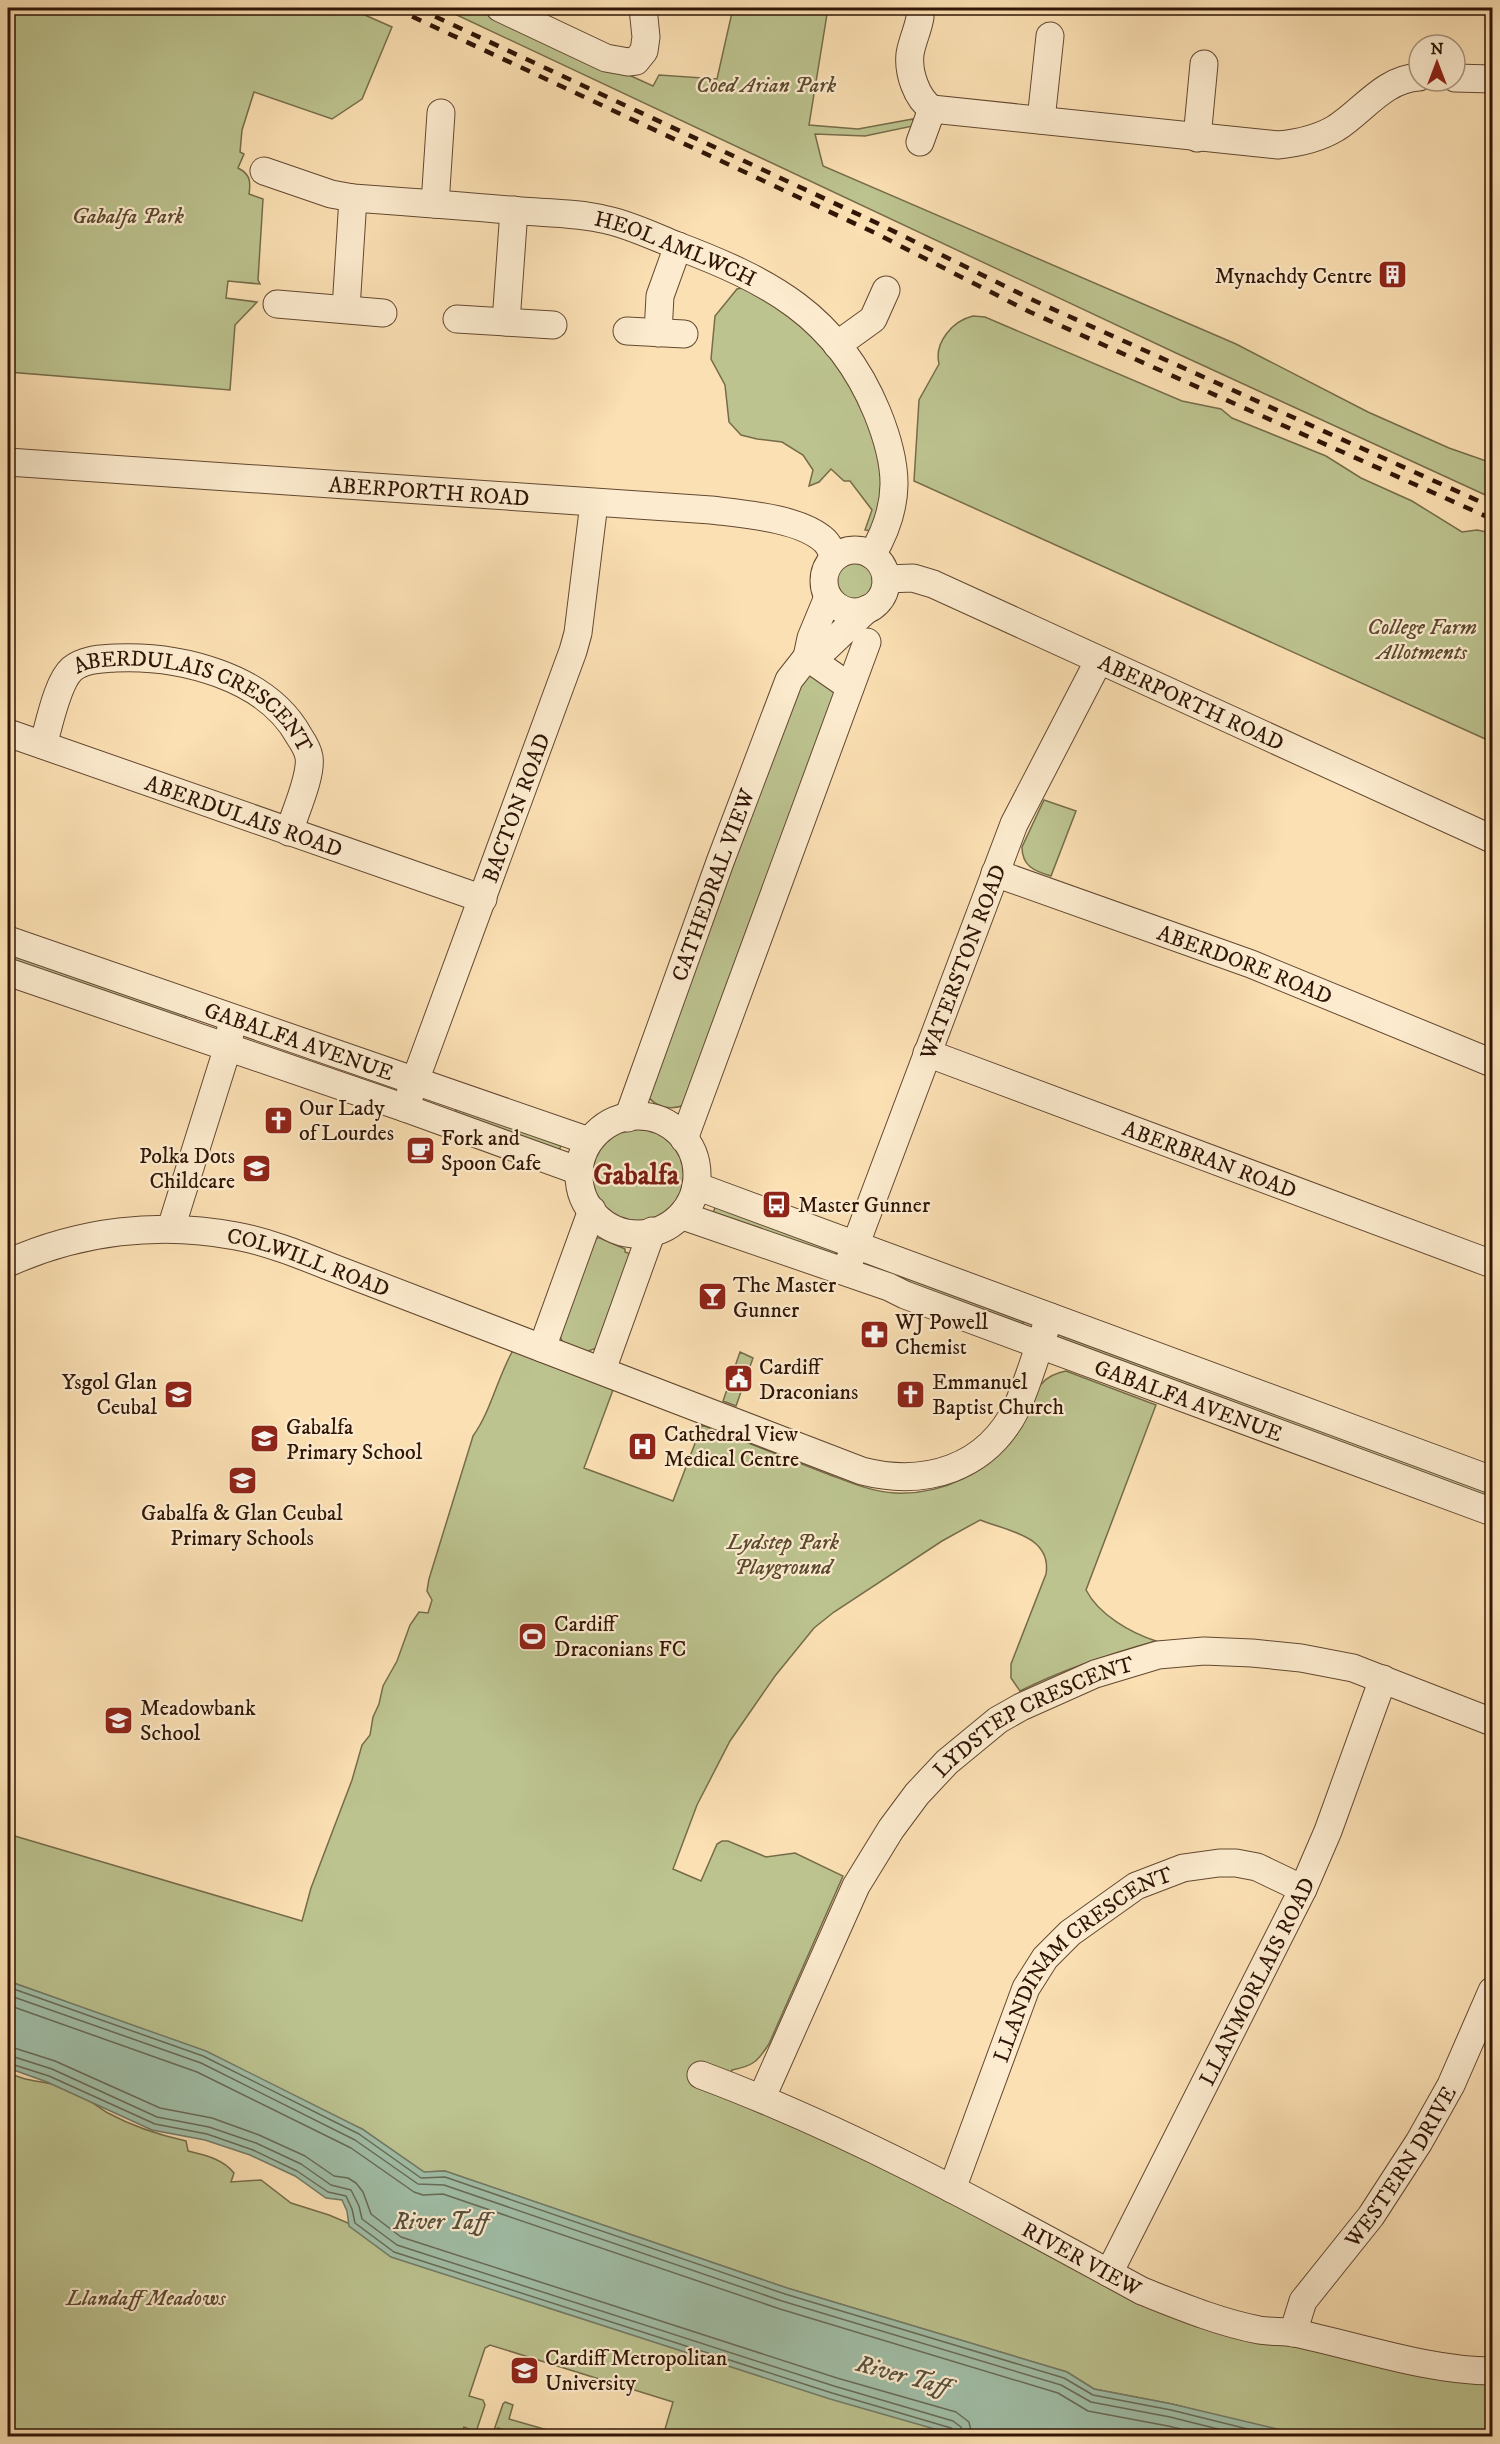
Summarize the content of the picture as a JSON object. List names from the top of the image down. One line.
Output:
{"streets":{"street":["HEOL AMLWCH","ABERPORTH ROAD","ABERDULAIS CRESCENT","BACTON ROAD","ABERDULAIS ROAD","CATHEDRAL VIEW","WATERSTON ROAD","ABERDORE ROAD","GABALFA AVENUE","ABERBRAN ROAD","COLWILL ROAD","LYDSTEP CRESCENT","LLANDINAM CRESCENT","LLANMORLAIS ROAD","WESTERN DRIVE","RIVER VIEW"]},"crossings":[["HEOL AMLWCH","ABERPORTH ROAD"],["HEOL AMLWCH","CATHEDRAL VIEW"],["ABERPORTH ROAD","BACTON ROAD"],["ABERPORTH ROAD","CATHEDRAL VIEW"],["ABERPORTH ROAD","WATERSTON ROAD"],["ABERDULAIS CRESCENT","ABERDULAIS ROAD"],["BACTON ROAD","ABERDULAIS ROAD"],["BACTON ROAD","GABALFA AVENUE"],["CATHEDRAL VIEW","GABALFA AVENUE"],["WATERSTON ROAD","ABERDORE ROAD"],["WATERSTON ROAD","GABALFA AVENUE"],["WATERSTON ROAD","ABERBRAN ROAD"],["GABALFA AVENUE","COLWILL ROAD"],["LYDSTEP CRESCENT","LLANMORLAIS ROAD"],["LYDSTEP CRESCENT","RIVER VIEW"],["LLANDINAM CRESCENT","LLANMORLAIS ROAD"],["LLANDINAM CRESCENT","RIVER VIEW"],["LLANMORLAIS ROAD","RIVER VIEW"],["WESTERN DRIVE","RIVER VIEW"]],"districts":["Gabalfa"],"water":["River Taff"],"parks":["Coed Arian Park","Gabalfa Park","College Farm Allotments","Lydstep Park Playground","Llandaff Meadows"],"places":{"building":["Mynachdy Centre"],"church":["Our Lady of Lourdes","Emmanuel Baptist Church"],"cafe":["Fork and Spoon Cafe"],"school or university":["Polka Dots Childcare","Ysgol Glan Ceubal","Gabalfa Primary School","Gabalfa & Glan Ceubal Primary Schools","Meadowbank School","Cardiff Metropolitan University"],"bus stop":["Master Gunner"],"bar":["The Master Gunner"],"pharmacy":["WJ Powell Chemist"],"public building":["Cardiff Draconians"],"hospital":["Cathedral View Medical Centre"],"sports":["Cardiff Draconians FC"]},"north":"top"}
